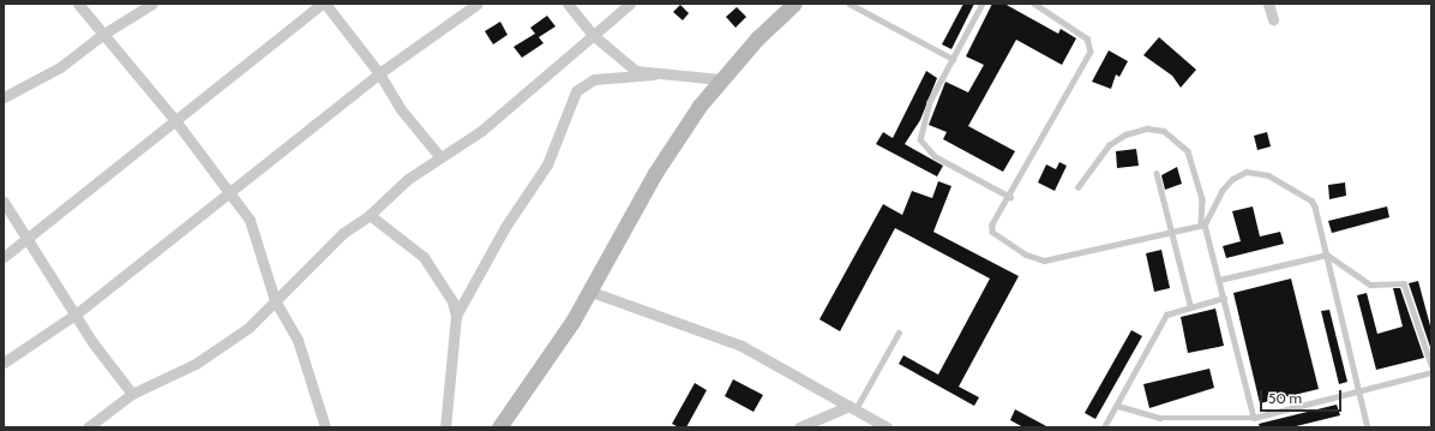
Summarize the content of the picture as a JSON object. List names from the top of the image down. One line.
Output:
{"scale_bar":"50 m"}
